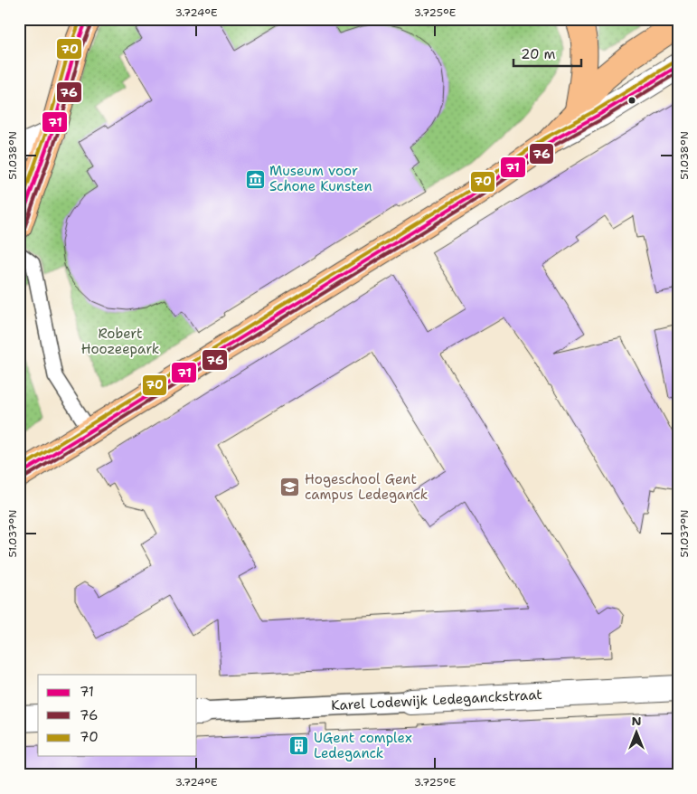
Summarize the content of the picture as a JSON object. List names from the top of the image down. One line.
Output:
{"streets":{"street":["Karel Lodewijk Ledeganckstraat"]},"parks":["Robert Hoozeepark"],"places":{"museum":["Museum voor Schone Kunsten"],"school or university":["Hogeschool Gent campus Ledeganck"],"building":["UGent complex Ledeganck"]},"lines":["transit line 71","transit line 70","transit line 76"],"legend":["71","76","70"],"scale_bar":"20 m","north":"top","coordinates":["3.724°E","3.725°E","51.038°N","51.037°N"]}
